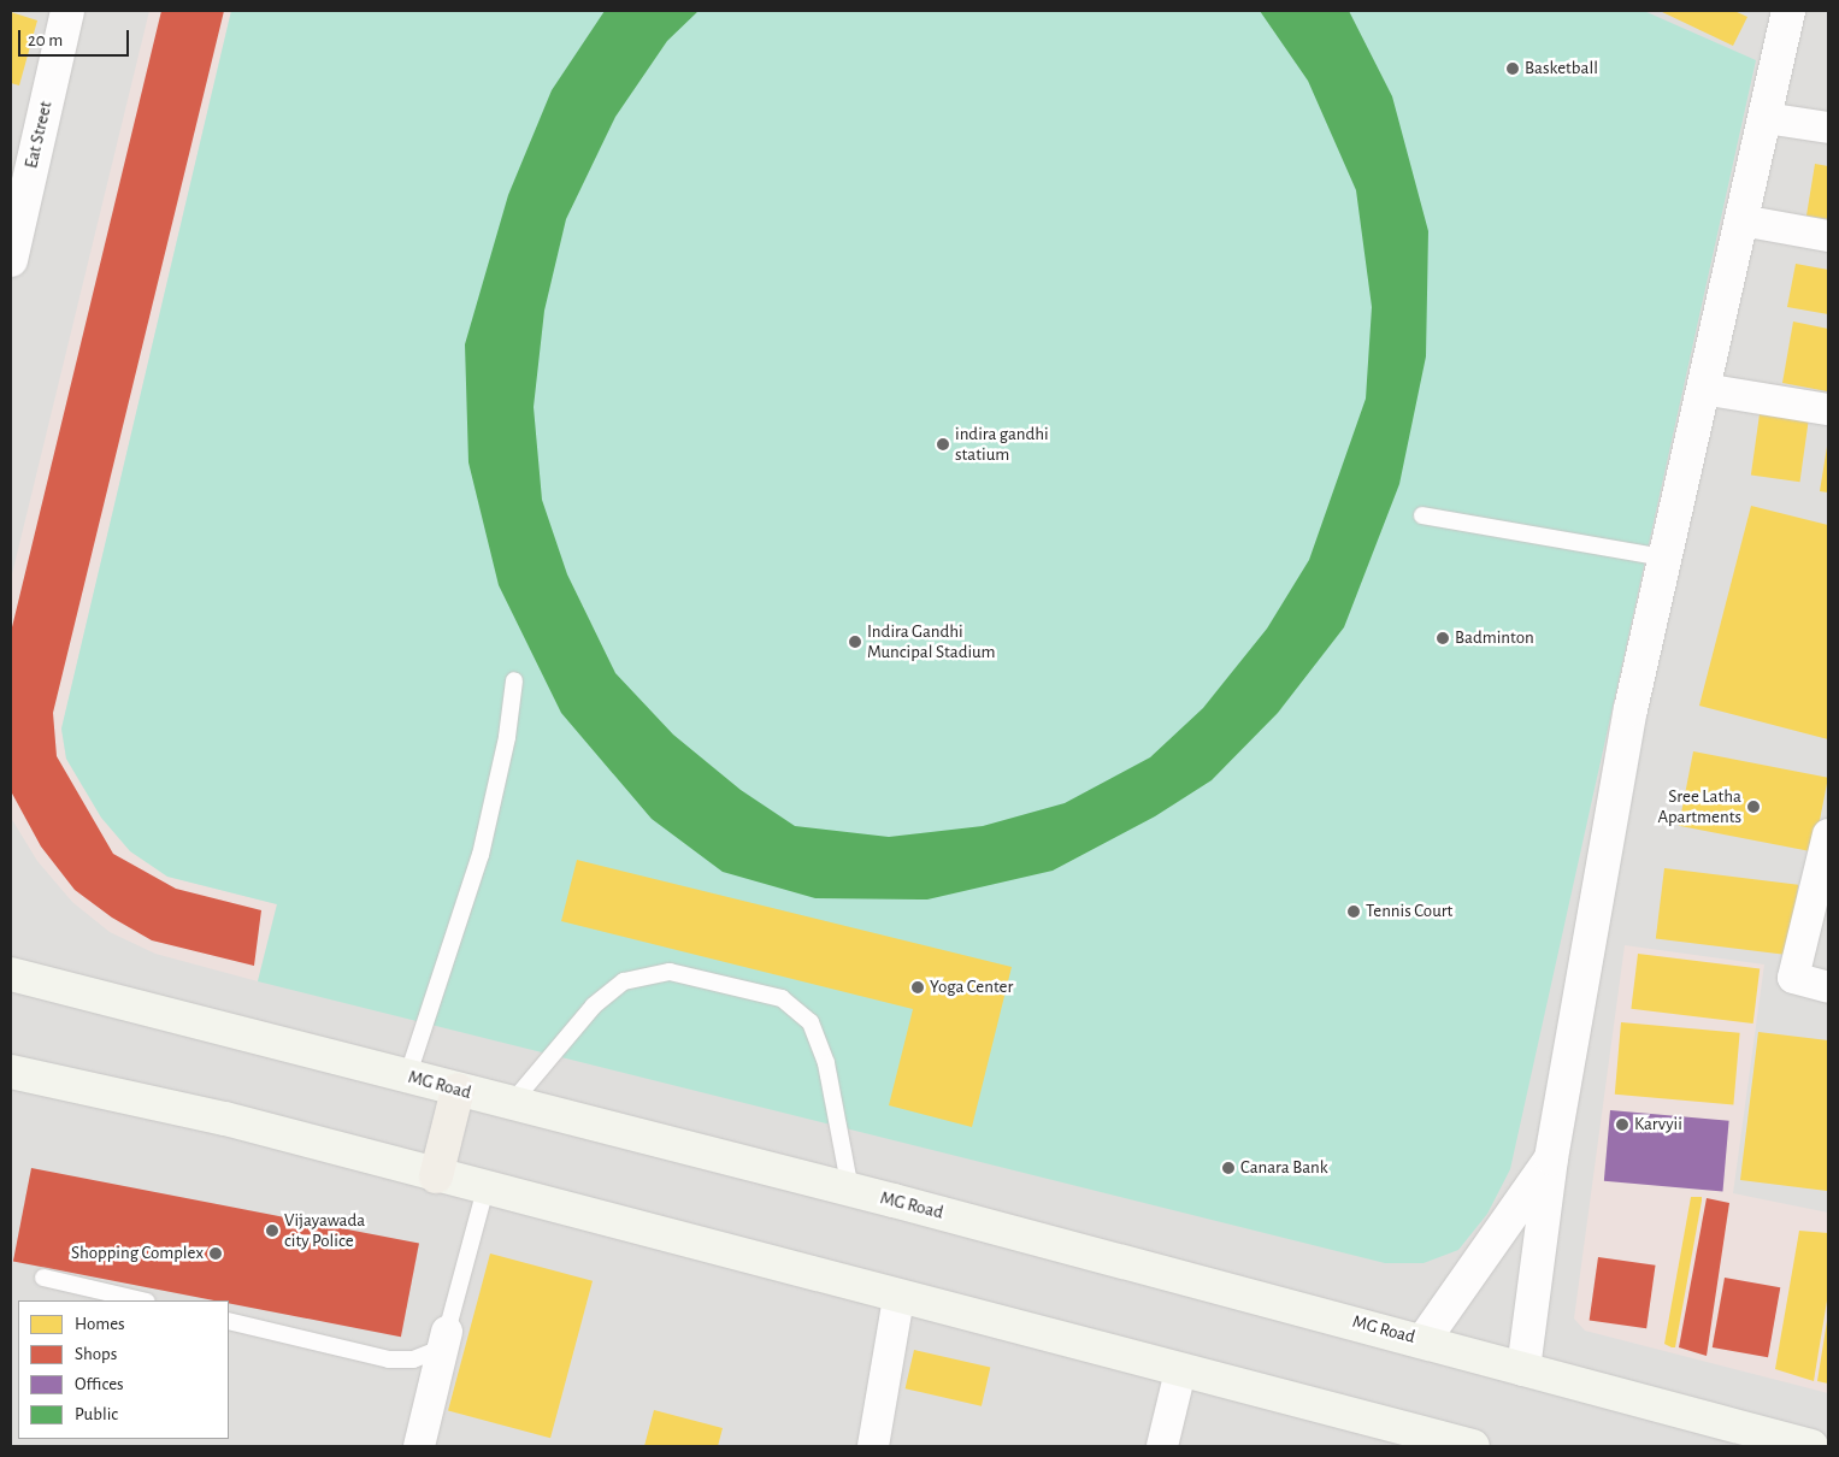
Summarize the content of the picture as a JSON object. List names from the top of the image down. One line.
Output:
{"streets":{"main road":["MG Road"],"street":["Eat Street"]},"places":["Basketball","indira gandhi statium","Badminton","Indira Gandhi Muncipal Stadium","Sree Latha Apartments","Tennis Court","Yoga Center","Karvyii","Canara Bank","Vijayawada city Police","Shopping Complex"],"legend":["Homes","Shops","Offices","Public"],"scale_bar":"20 m"}
